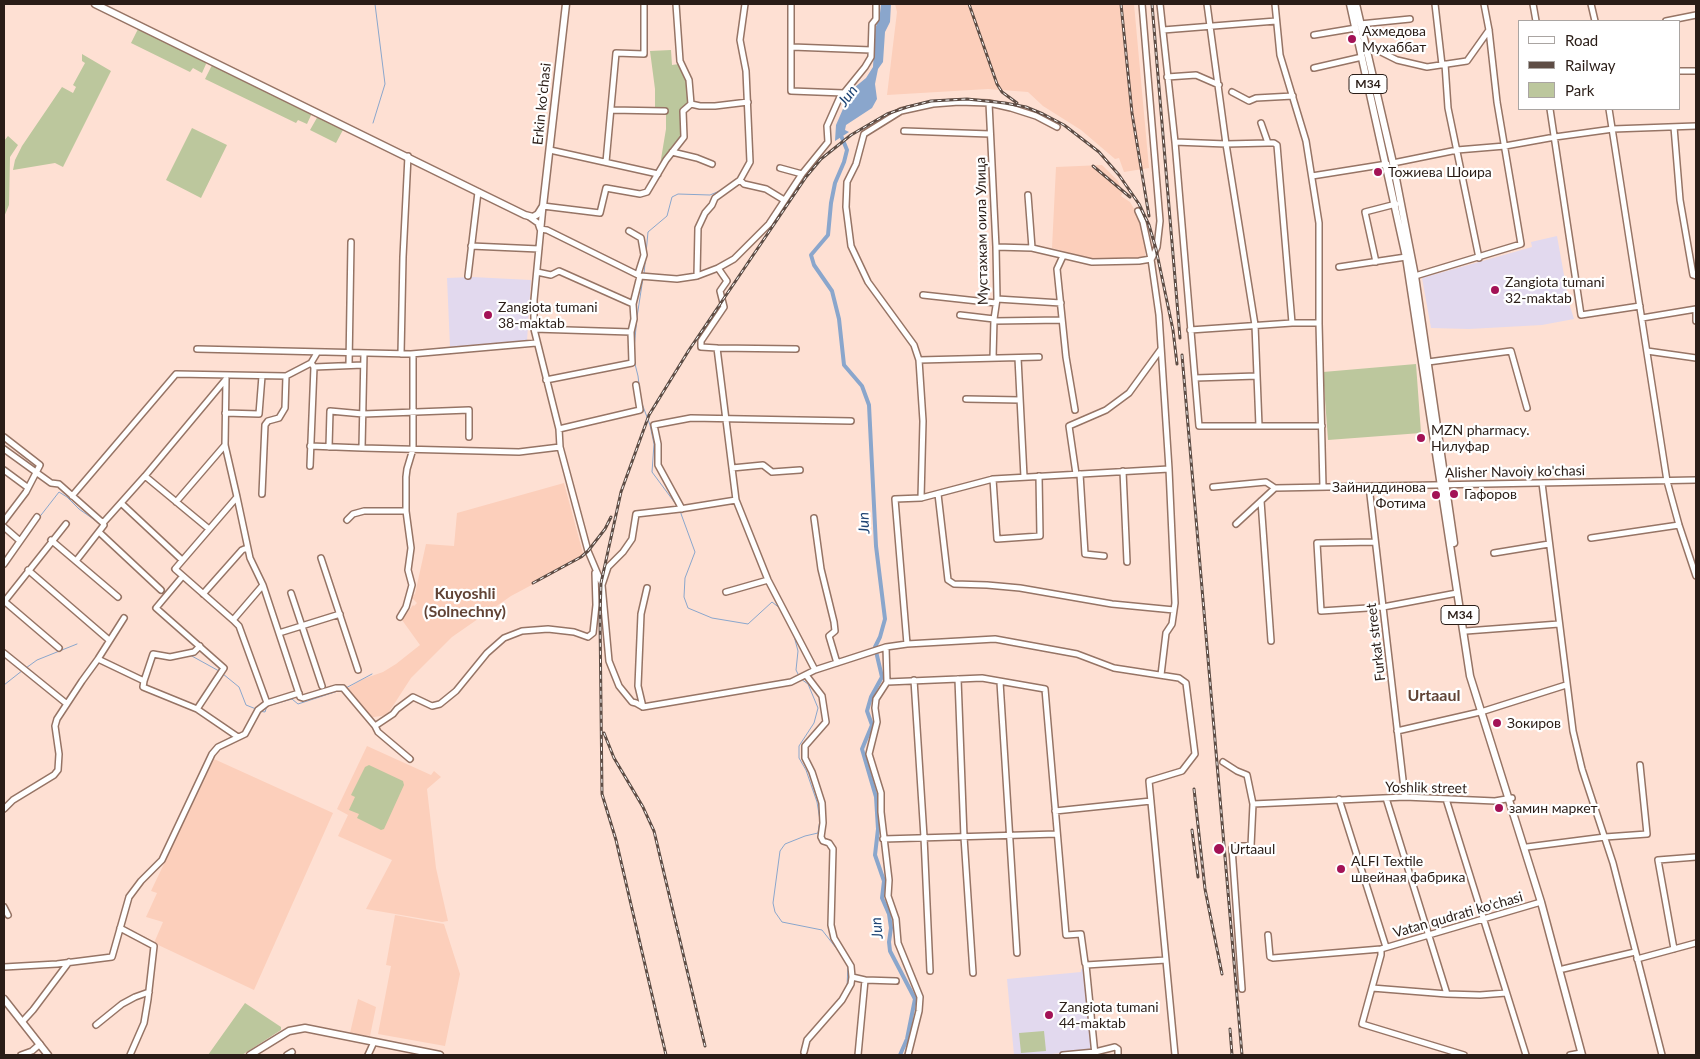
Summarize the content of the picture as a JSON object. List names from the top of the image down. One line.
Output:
{"streets":{"main road":["M34","Erkin ko'chasi"],"street":["Мустахкам оила Улица","Alisher Navoiy ko'chasi","Furkat street","Yoshlik street","Vatan qudrati ko'chasi"]},"crossings":[["M34","Alisher Navoiy ko'chasi"],["M34","Yoshlik street"],["M34","Vatan qudrati ko'chasi"],["Alisher Navoiy ko'chasi","Furkat street"],["Furkat street","Yoshlik street"]],"districts":["Kuyoshli (Solnechny)","Urtaaul"],"water":["Jun"],"places":["Ахмедова Мухаббат","Тожиева Шоира","Zangiota tumani 32-maktab","Zangiota tumani 38-maktab","MZN pharmacy. Нилуфар","Гафоров","Зайниддинова Фотима","Зокиров","замин маркет","Urtaaul","ALFI Textile швейная фабрика","Zangiota tumani 44-maktab"],"legend":["Road","Railway","Park"]}
